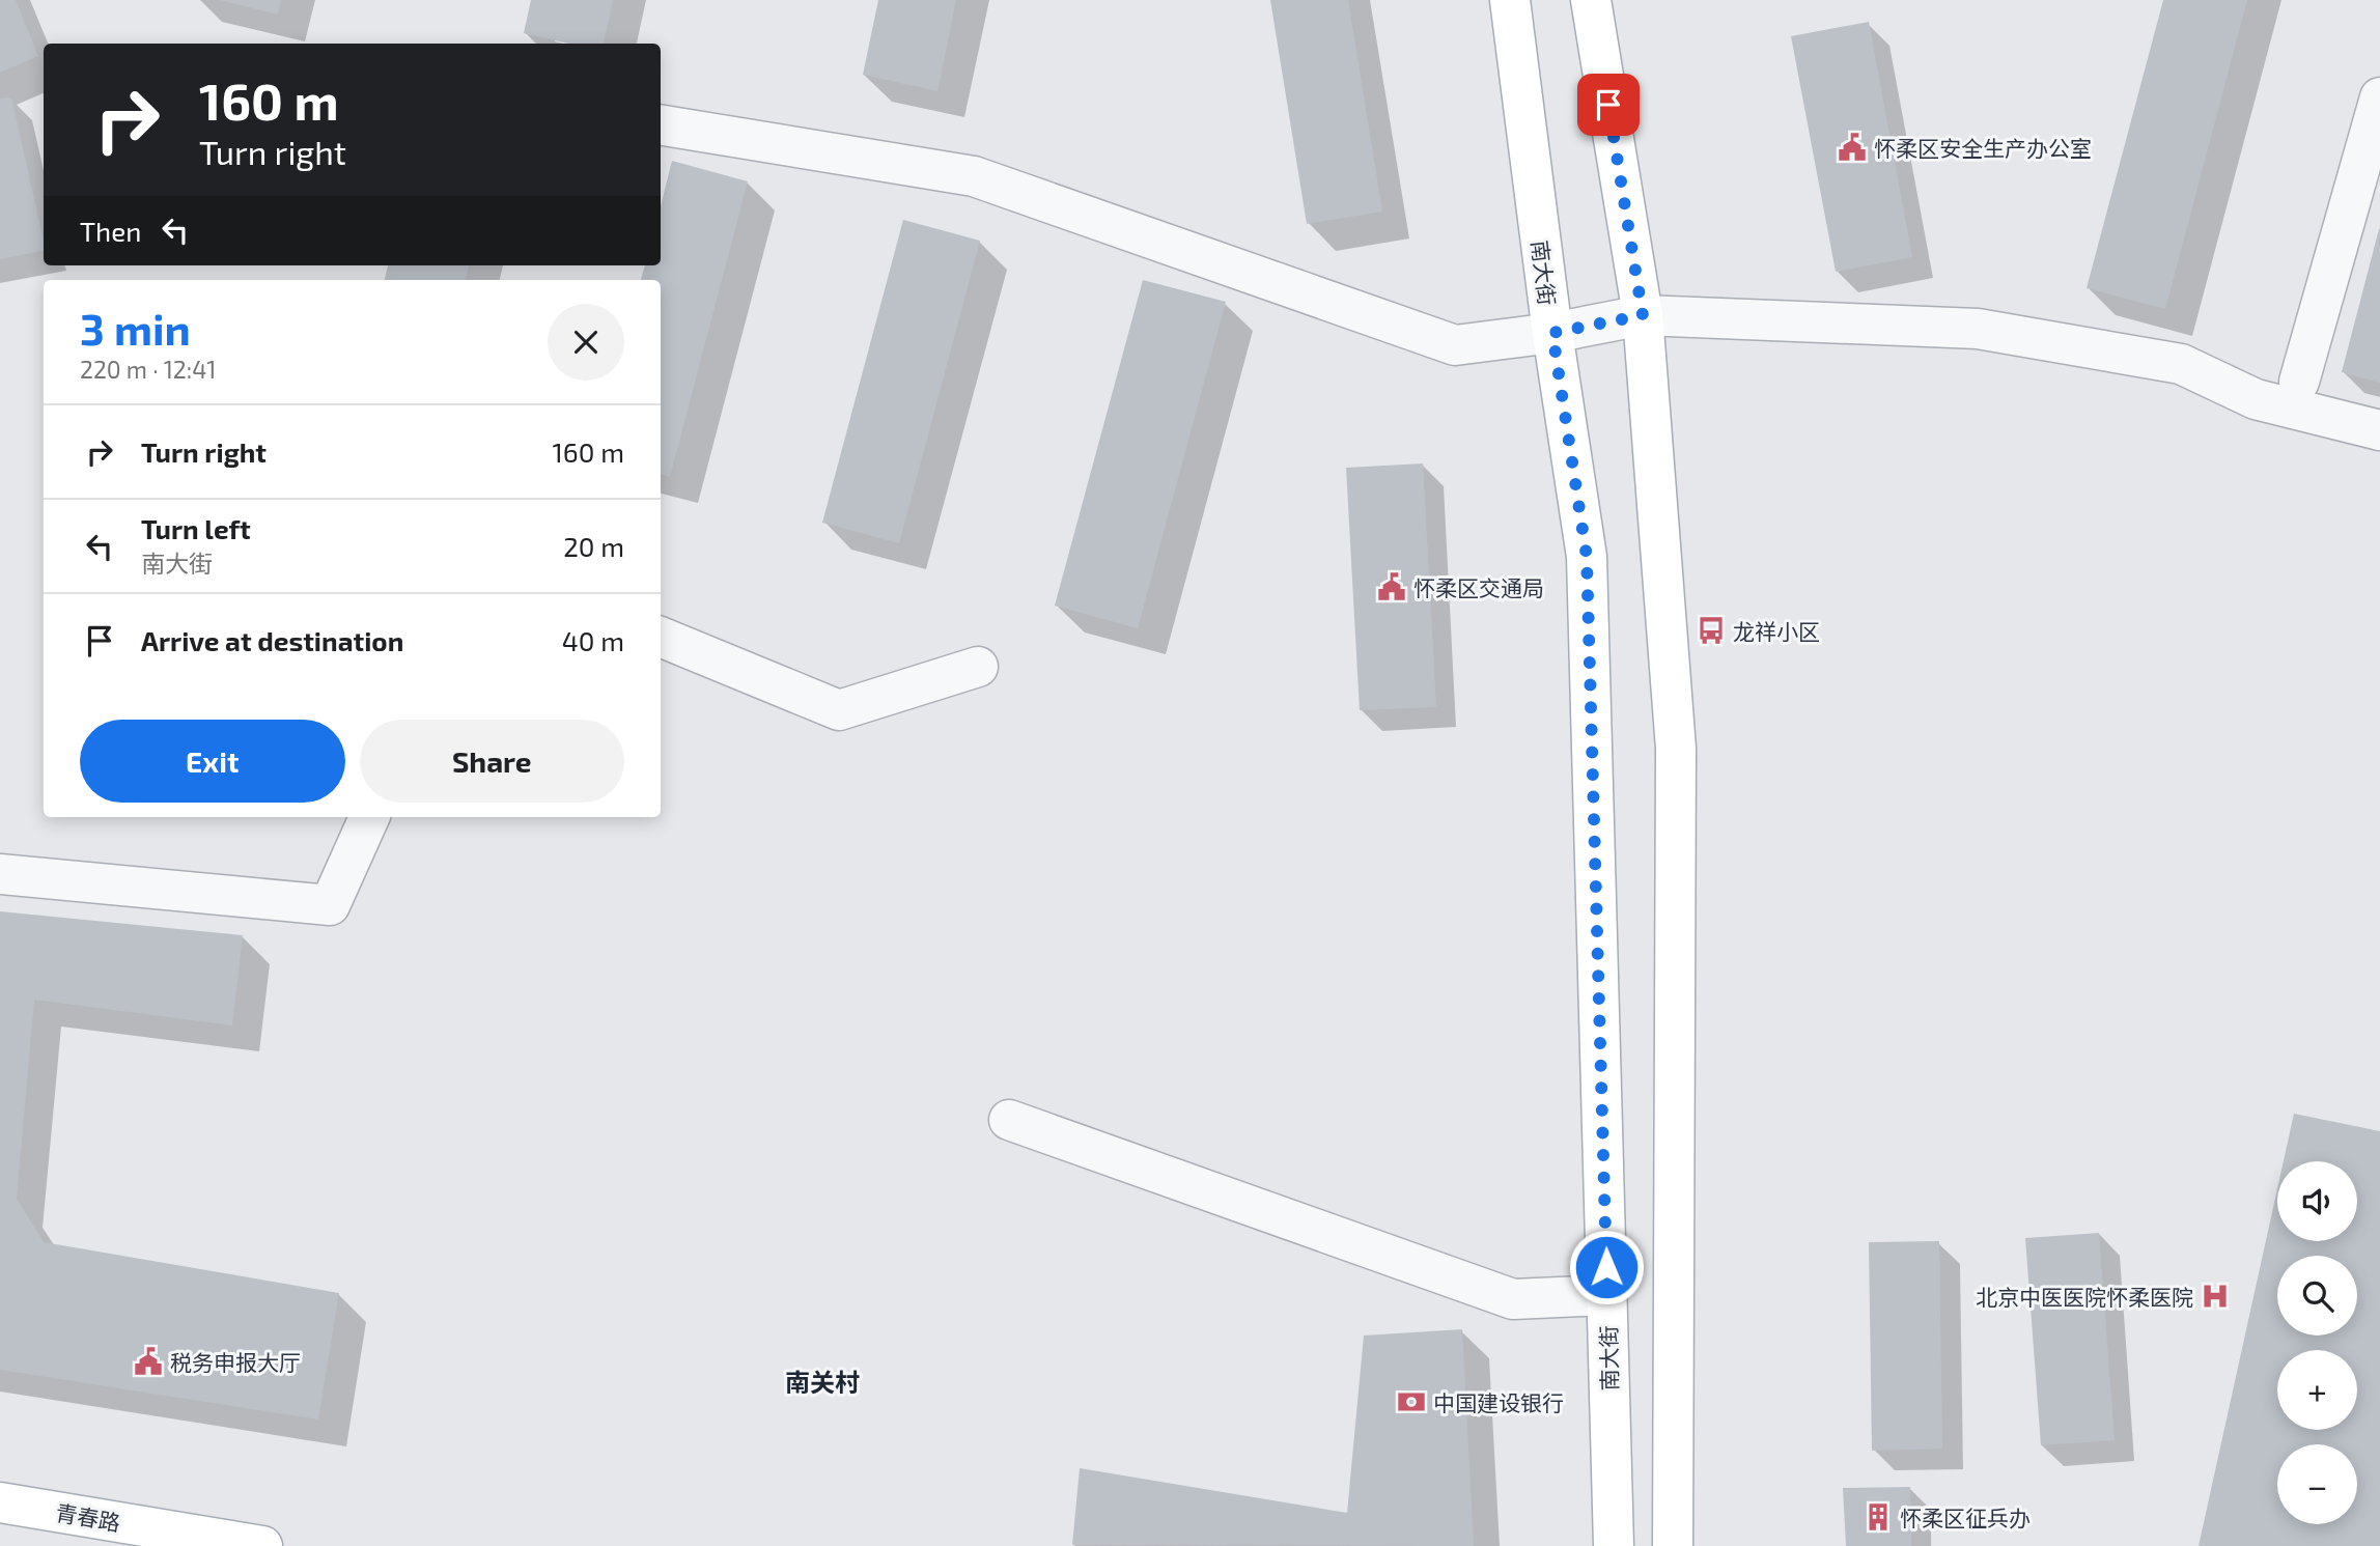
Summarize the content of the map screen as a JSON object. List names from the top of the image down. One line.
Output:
{"streets":{"main road":["南大街","青春路"]},"districts":["南关村"],"places":{"public building":["怀柔区安全生产办公室","怀柔区交通局","税务申报大厅"],"bus stop":["龙祥小区"],"hospital":["北京中医医院怀柔医院"],"bank":["中国建设银行"],"building":["怀柔区征兵办"]},"page":{"turn":["160 m","Turn right"],"then":"Then","heading":["3 min","220 m · 12:41"],"list":[{"name":"Turn right","value":"160 m"},{"name":"Turn left","note":"南大街","value":"20 m"},{"name":"Arrive at destination","value":"40 m"}],"buttons":["Exit","Share"],"map_buttons":["+","−"]}}
